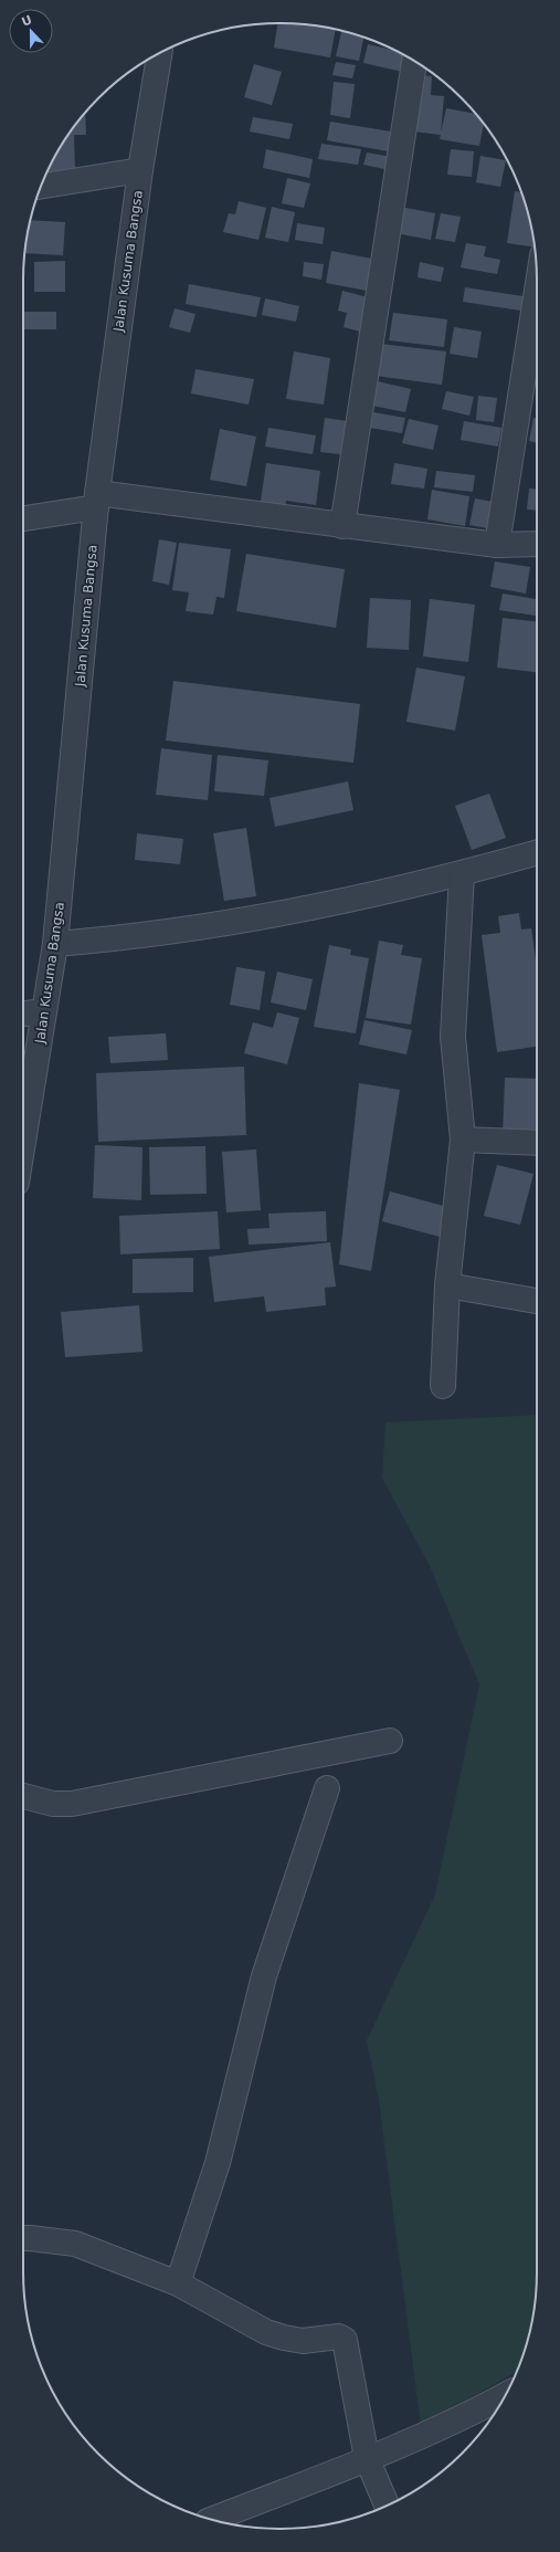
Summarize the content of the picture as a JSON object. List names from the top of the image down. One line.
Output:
{"streets":{"street":["Jalan Kusuma Bangsa"]},"north":"top"}
